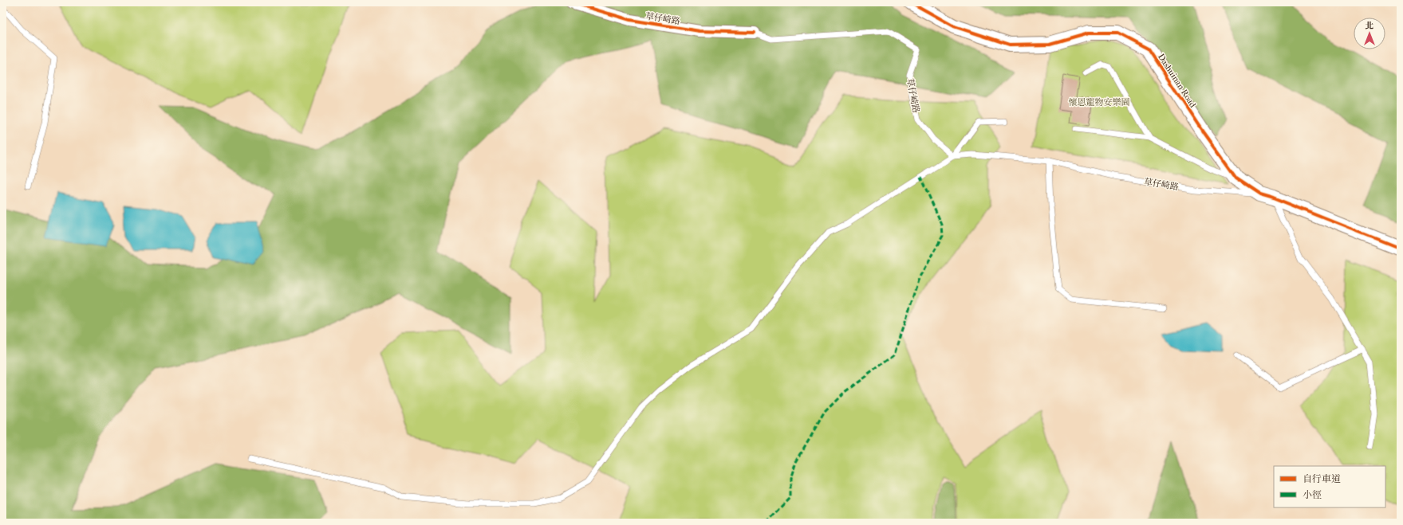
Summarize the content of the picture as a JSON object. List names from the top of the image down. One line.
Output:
{"streets":{"street":["草仔崎路","Dashuinan Road"]},"crossings":[["草仔崎路","Dashuinan Road"]],"parks":["懷恩寵物安樂園"],"legend":["自行車道","小徑"],"north":"top"}
